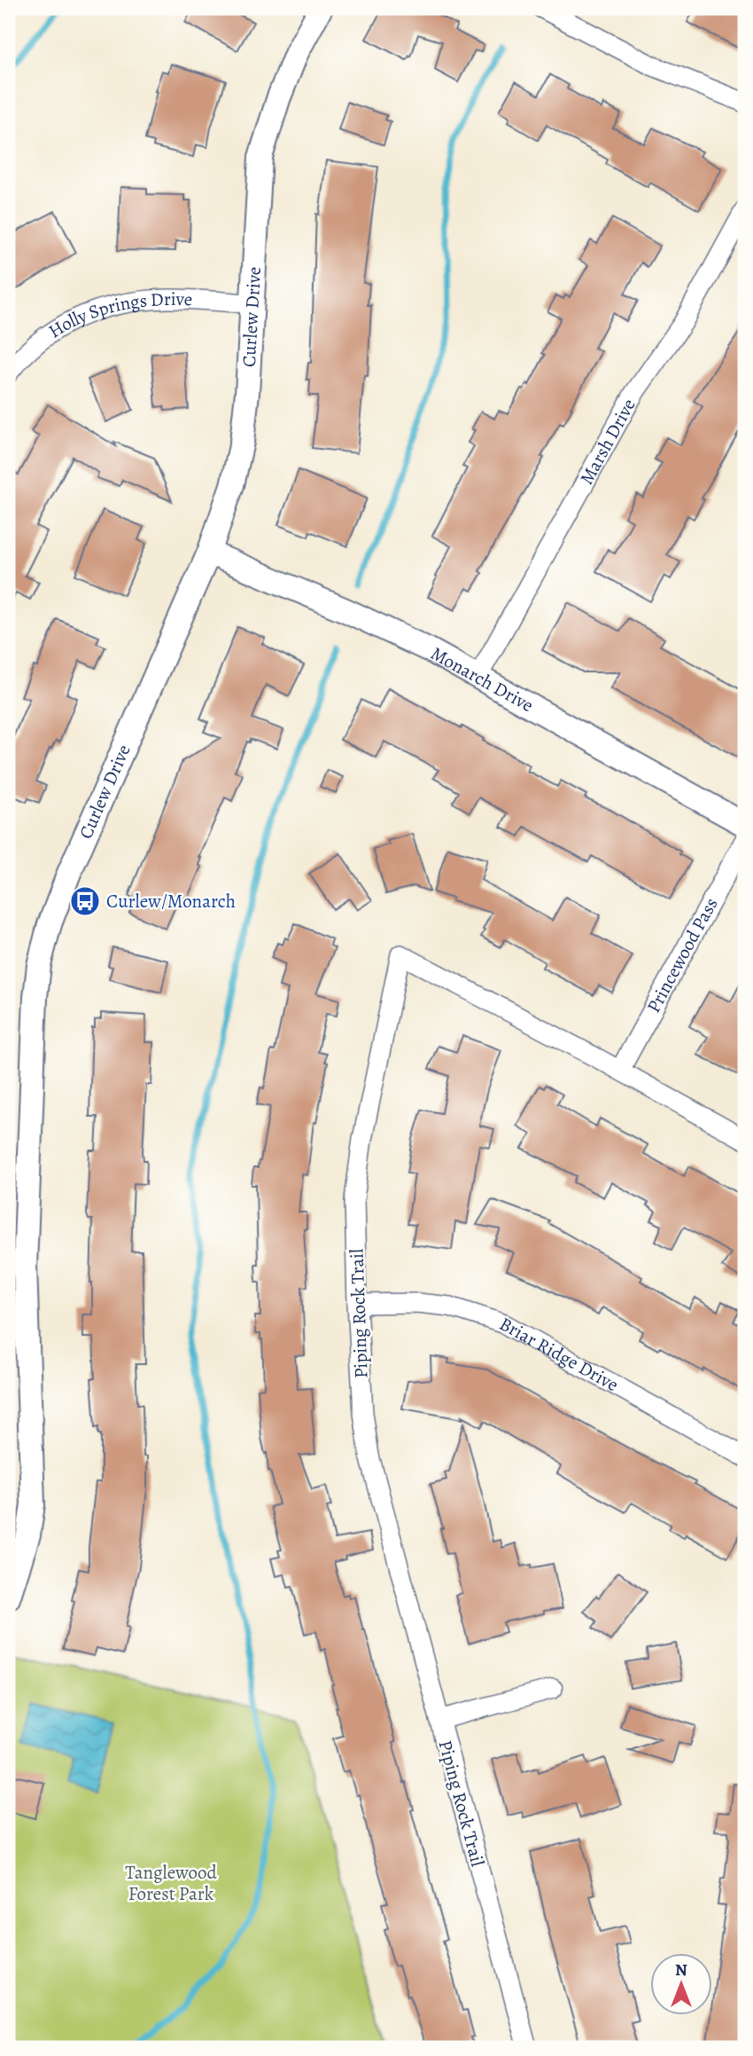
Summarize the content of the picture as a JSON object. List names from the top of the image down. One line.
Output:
{"streets":{"street":["Curlew Drive","Holly Springs Drive","Marsh Drive","Monarch Drive","Princewood Pass","Piping Rock Trail","Briar Ridge Drive"]},"crossings":[["Curlew Drive","Holly Springs Drive"],["Curlew Drive","Monarch Drive"],["Marsh Drive","Monarch Drive"],["Princewood Pass","Piping Rock Trail"],["Piping Rock Trail","Briar Ridge Drive"]],"parks":["Tanglewood Forest Park"],"places":{"bus stop":["Curlew/Monarch"]},"north":"top"}
